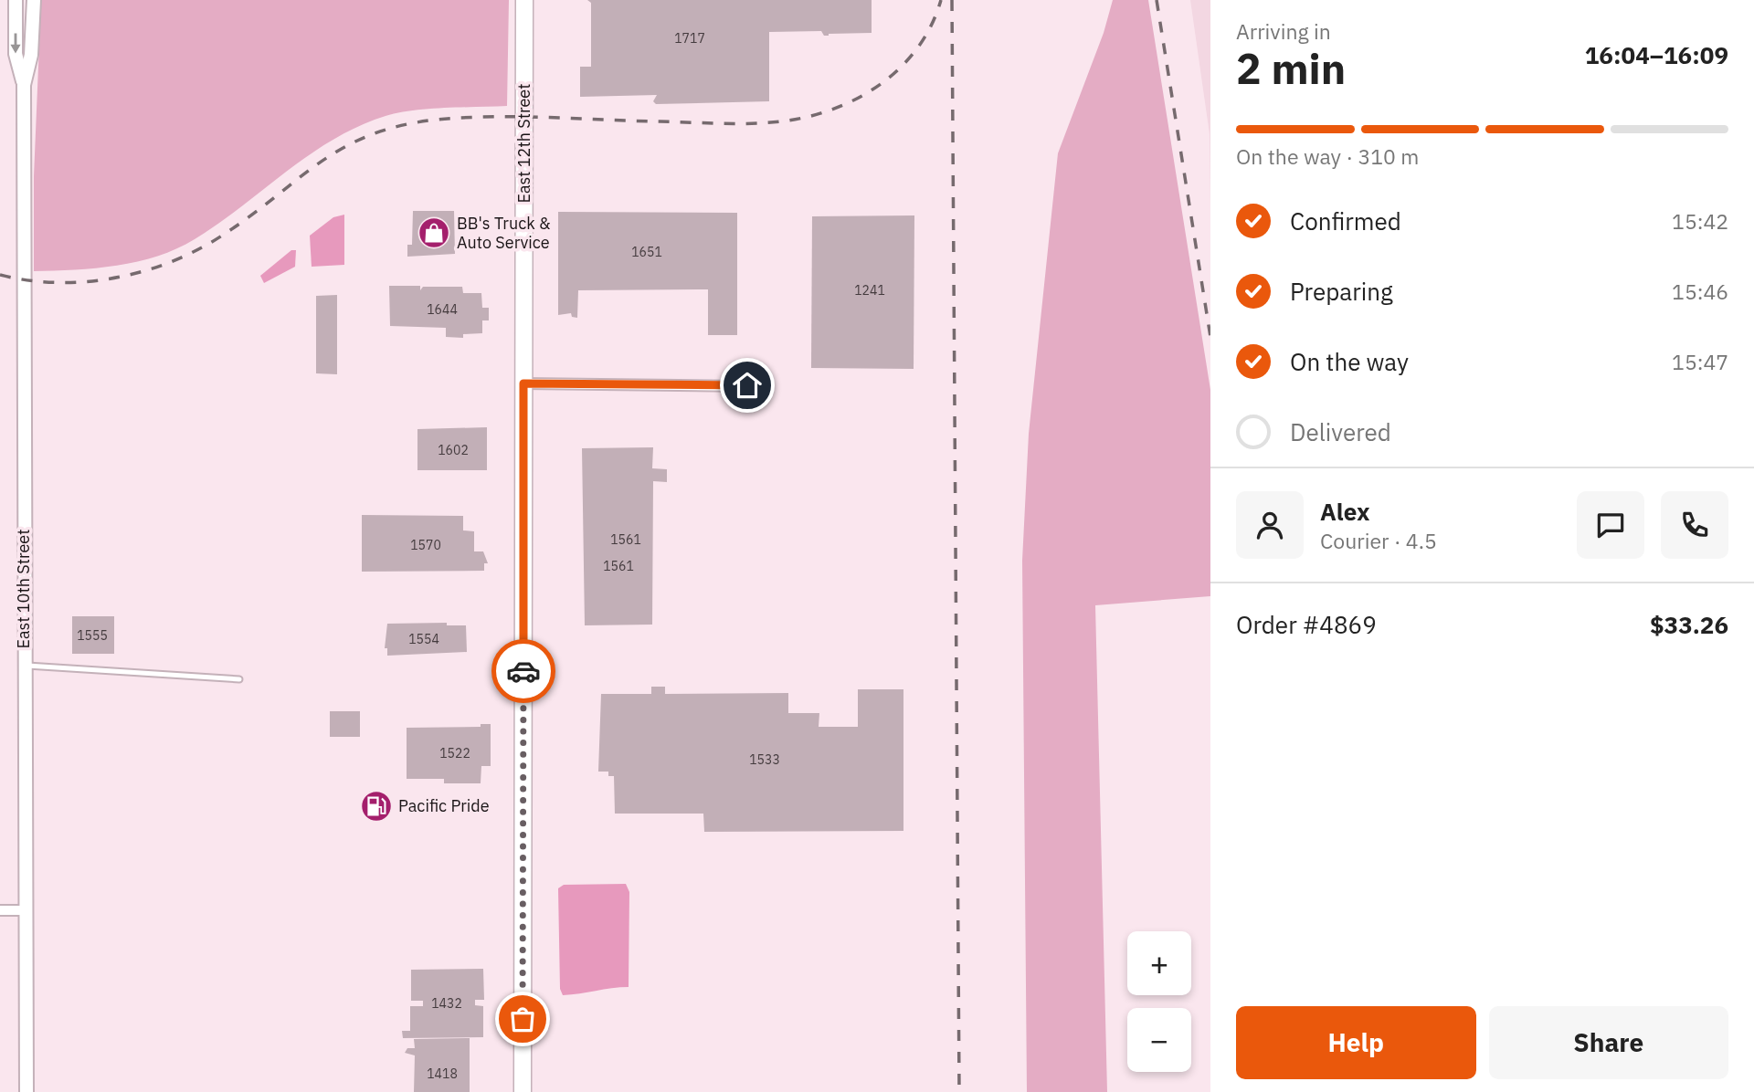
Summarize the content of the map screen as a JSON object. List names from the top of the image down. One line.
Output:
{"streets":{"main road":["East 12th Street"],"street":["East 10th Street"]},"places":{"shop":["BB's Truck & Auto Service"],"fuel station":["Pacific Pride"]},"house_numbers":["1717","1651","1241","1644","1602","1561","1570","1561","1555","1554","1522","1533","1432","1418"],"page":{"heading":["2 min","Arriving in","16:04–16:09"],"panel":["Alex","Courier · 4.5","Order #4869","$33.26"],"bar":"On the way · 310 m","list":[["Confirmed","15:42"],["Preparing","15:46"],["On the way","15:47"],"Delivered"],"map_buttons":["+","−"],"buttons":["Help","Share"]}}
